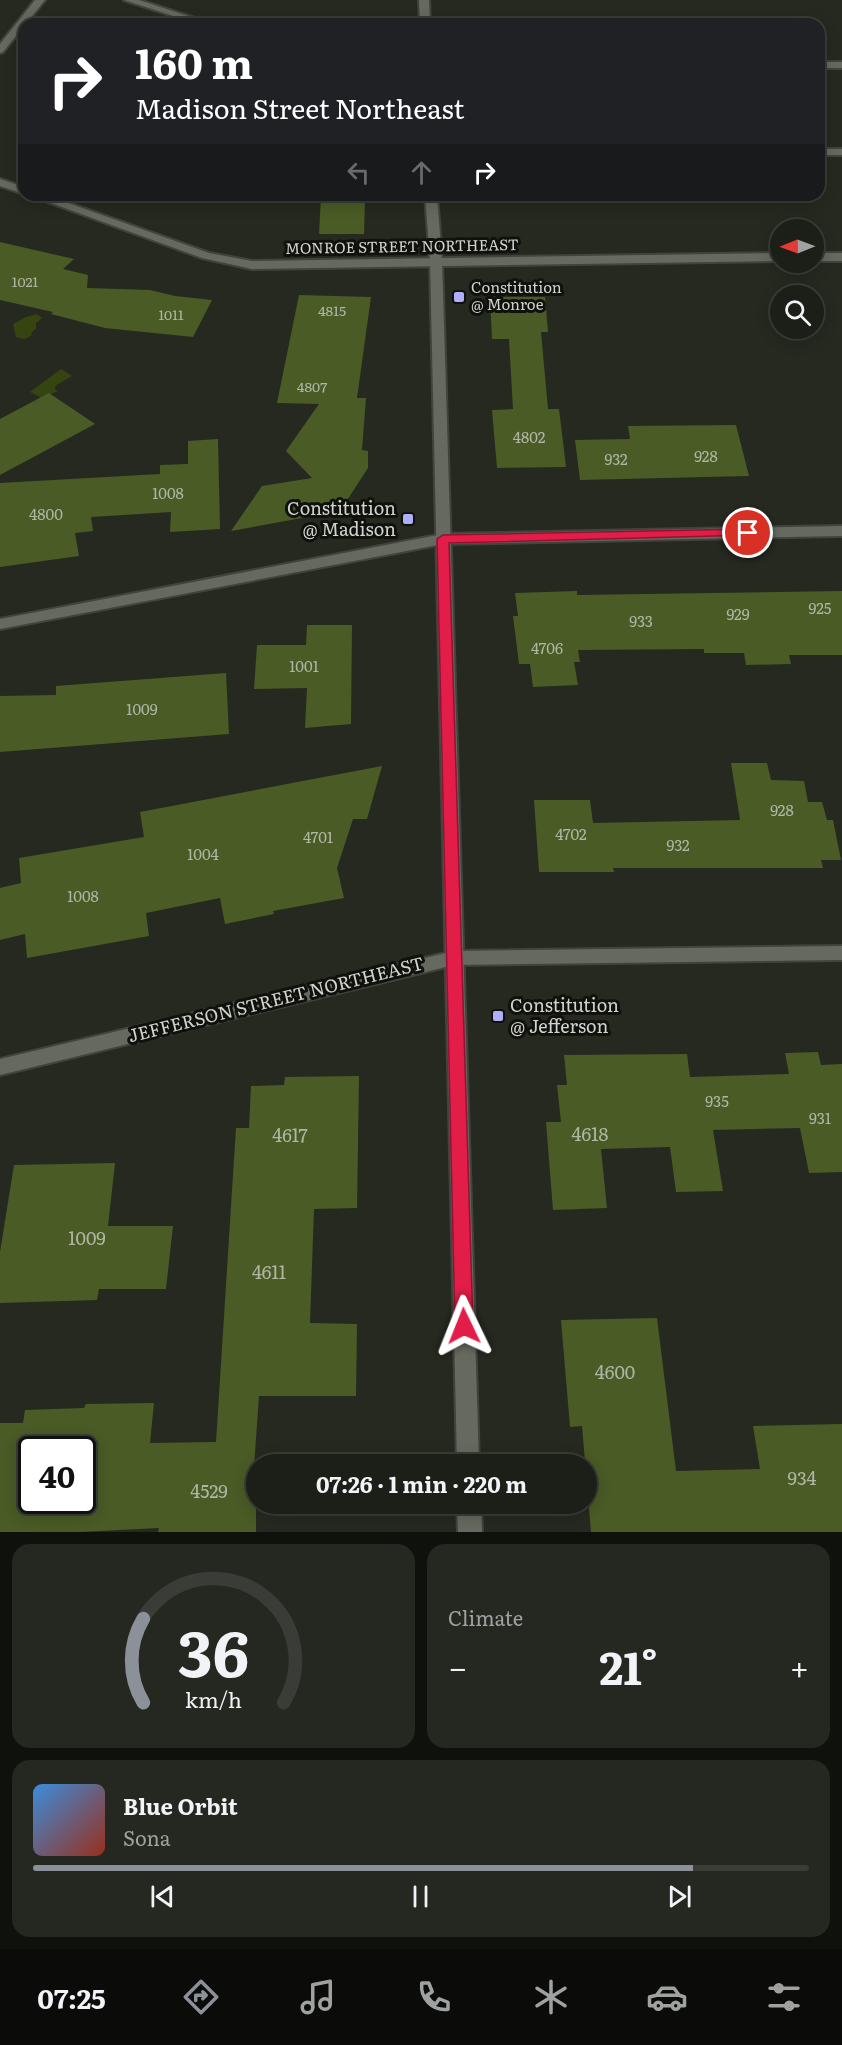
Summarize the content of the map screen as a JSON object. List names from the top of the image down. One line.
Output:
{"streets":{"street":["MONROE STREET NORTHEAST","JEFFERSON STREET NORTHEAST"]},"places":{"transit":["Constitution @ Monroe","Constitution @ Madison","Constitution @ Jefferson"]},"house_numbers":["1021","4815","1011","4807","4802","928","932","1008","4800","925","929","933","4706","1001","1009","928","4702","4701","932","1004","1008","935","931","4618","4617","1009","4611","4600","934","4529"],"north":"left","page":{"turn":["160 m","Madison Street Northeast"],"limit":"40","trip":"07:26 · 1 min · 220 m","tile":"Climate","heat":["−","21°","+"],"song":["Blue Orbit","Sona"],"tabs":"07:25","gauge":["36","km/h"]}}
